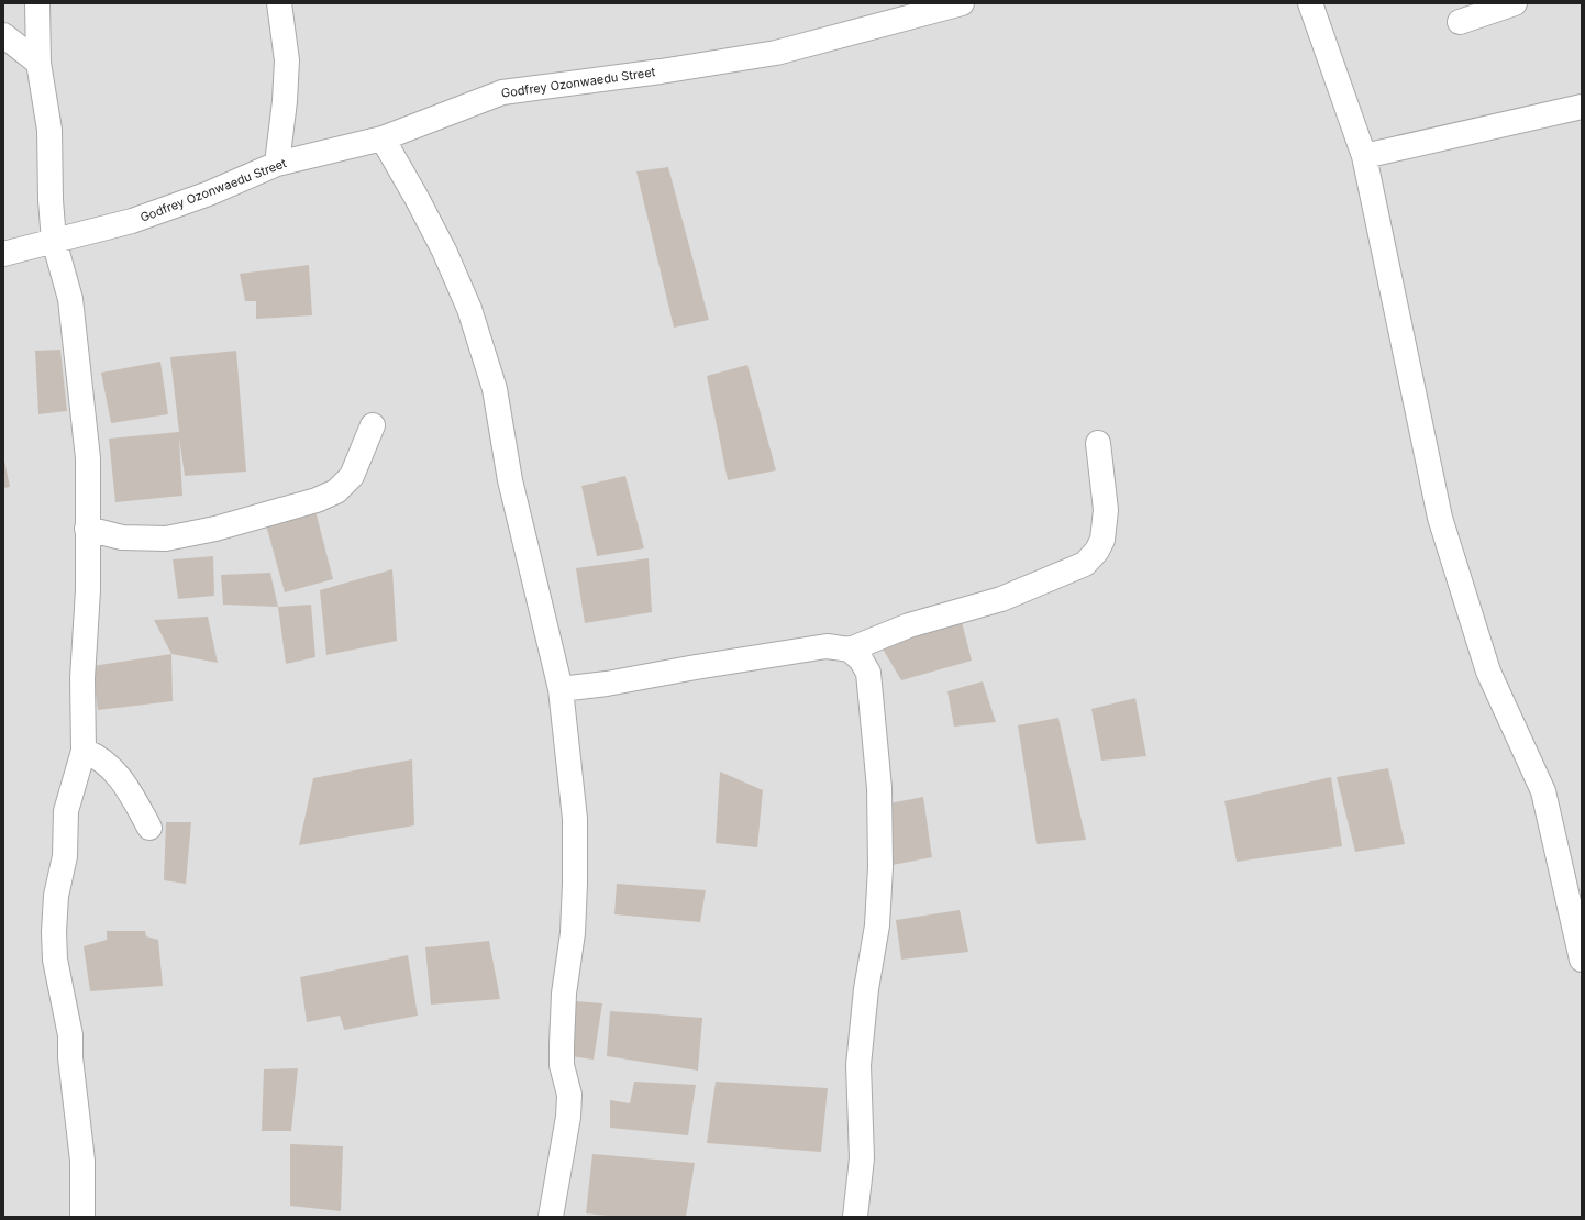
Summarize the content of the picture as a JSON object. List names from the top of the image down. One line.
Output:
{"streets":{"street":["Godfrey Ozonwaedu Street"]}}
